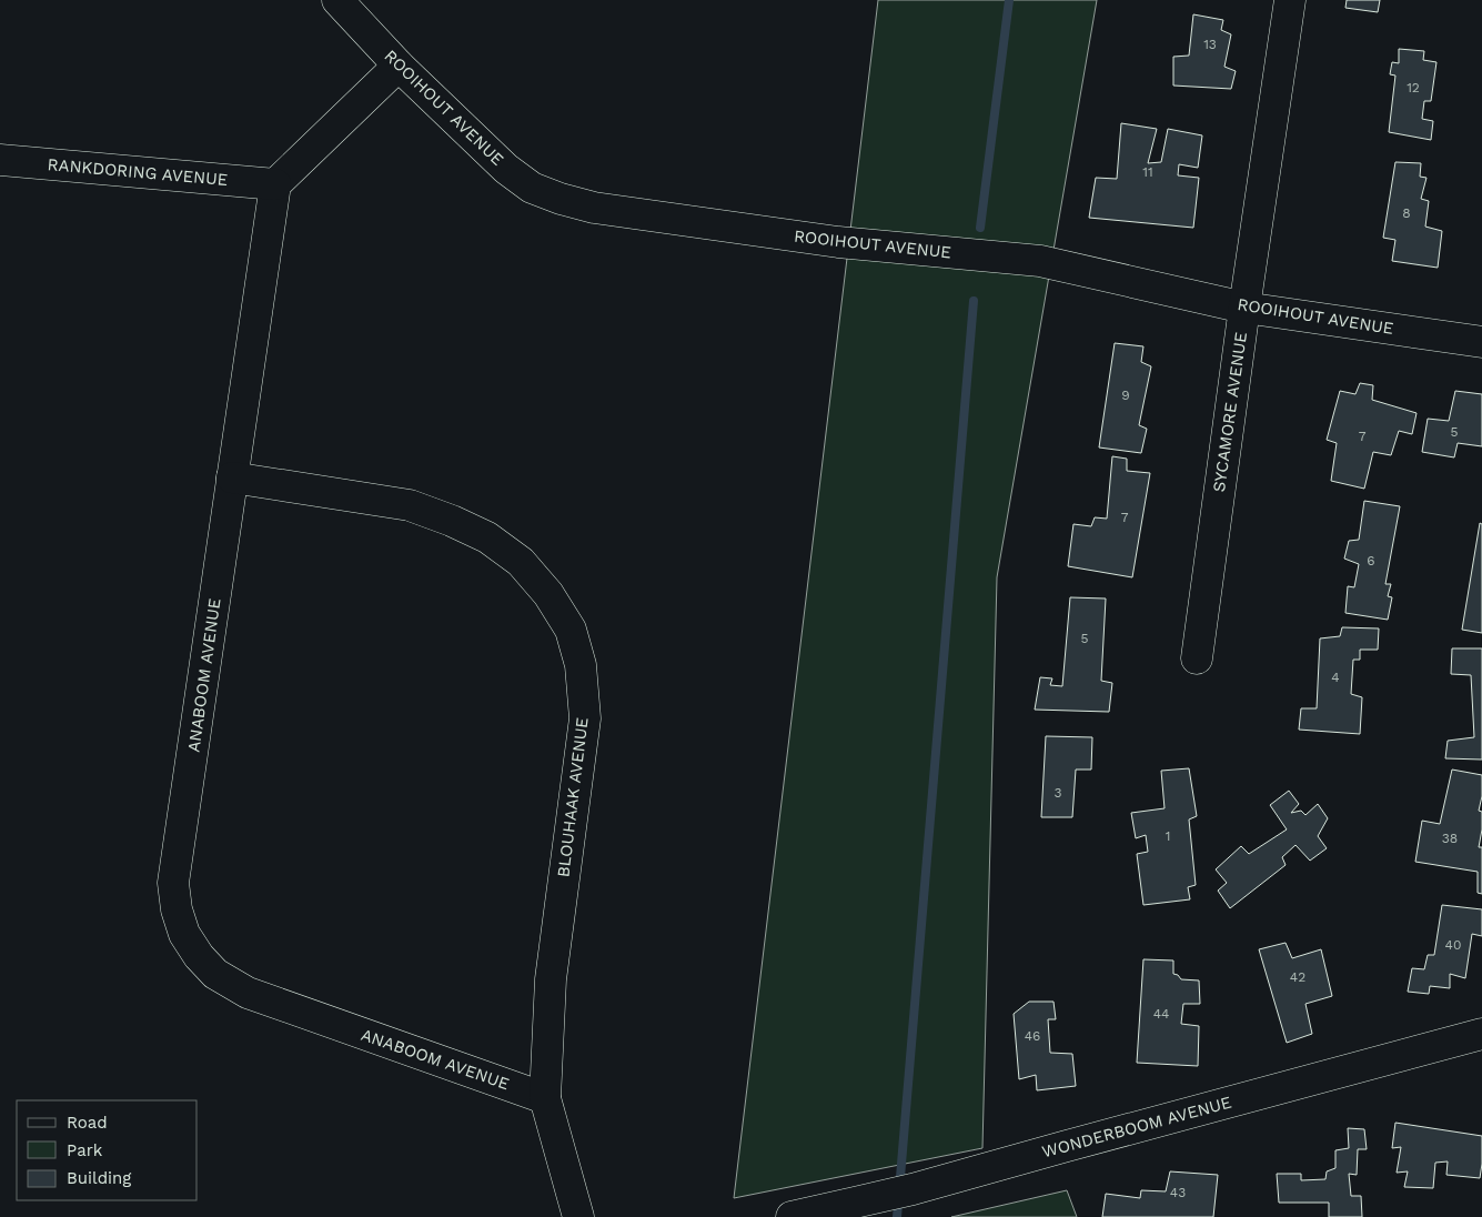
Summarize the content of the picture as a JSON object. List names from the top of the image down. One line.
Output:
{"streets":{"street":["ROOIHOUT AVENUE","RANKDORING AVENUE","SYCAMORE AVENUE","ANABOOM AVENUE","BLOUHAAK AVENUE","WONDERBOOM AVENUE"]},"crossings":[["ROOIHOUT AVENUE","SYCAMORE AVENUE"],["RANKDORING AVENUE","ANABOOM AVENUE"],["ANABOOM AVENUE","BLOUHAAK AVENUE"]],"house_numbers":["13","12","11","8","9","5","7","7","6","5","4","3","1","38","40","42","44","46","43"],"legend":["Road","Park","Building"]}
